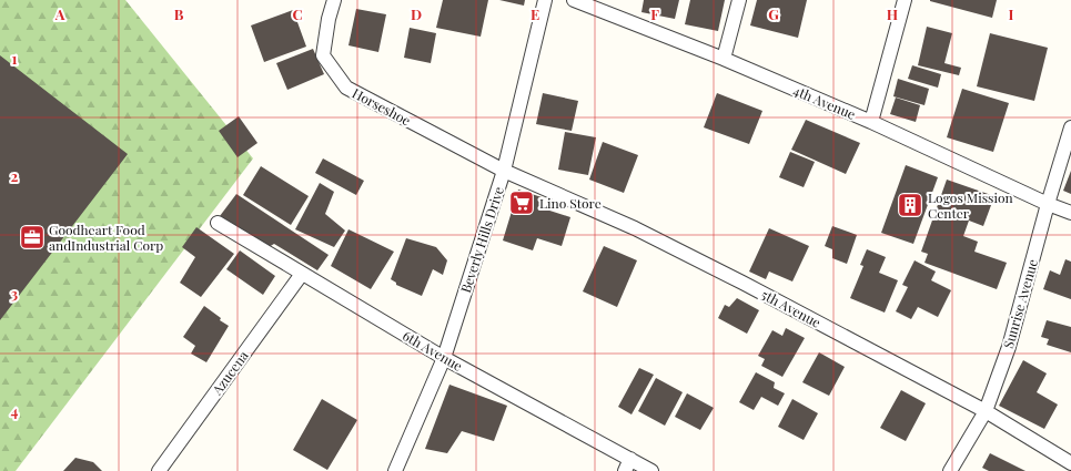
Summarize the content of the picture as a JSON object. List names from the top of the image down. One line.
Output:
{"streets":{"street":["4th Avenue","Horseshoe","Beverly Hills Drive","Sunrise Avenue","5th Avenue","6th Avenue","Azucena"]},"crossings":[["4th Avenue","Sunrise Avenue"],["Horseshoe","Beverly Hills Drive"],["Horseshoe","5th Avenue"],["Beverly Hills Drive","5th Avenue"],["Beverly Hills Drive","6th Avenue"],["Sunrise Avenue","5th Avenue"],["6th Avenue","Azucena"]],"places":{"supermarket":["Lino Store"],"building":["Logos Mission Center"],"office":["Goodheart Food andIndustrial Corp"]},"grid":{"columns":["A","B","C","D","E","F","G","H","I"],"rows":["1","2","3","4"]}}
